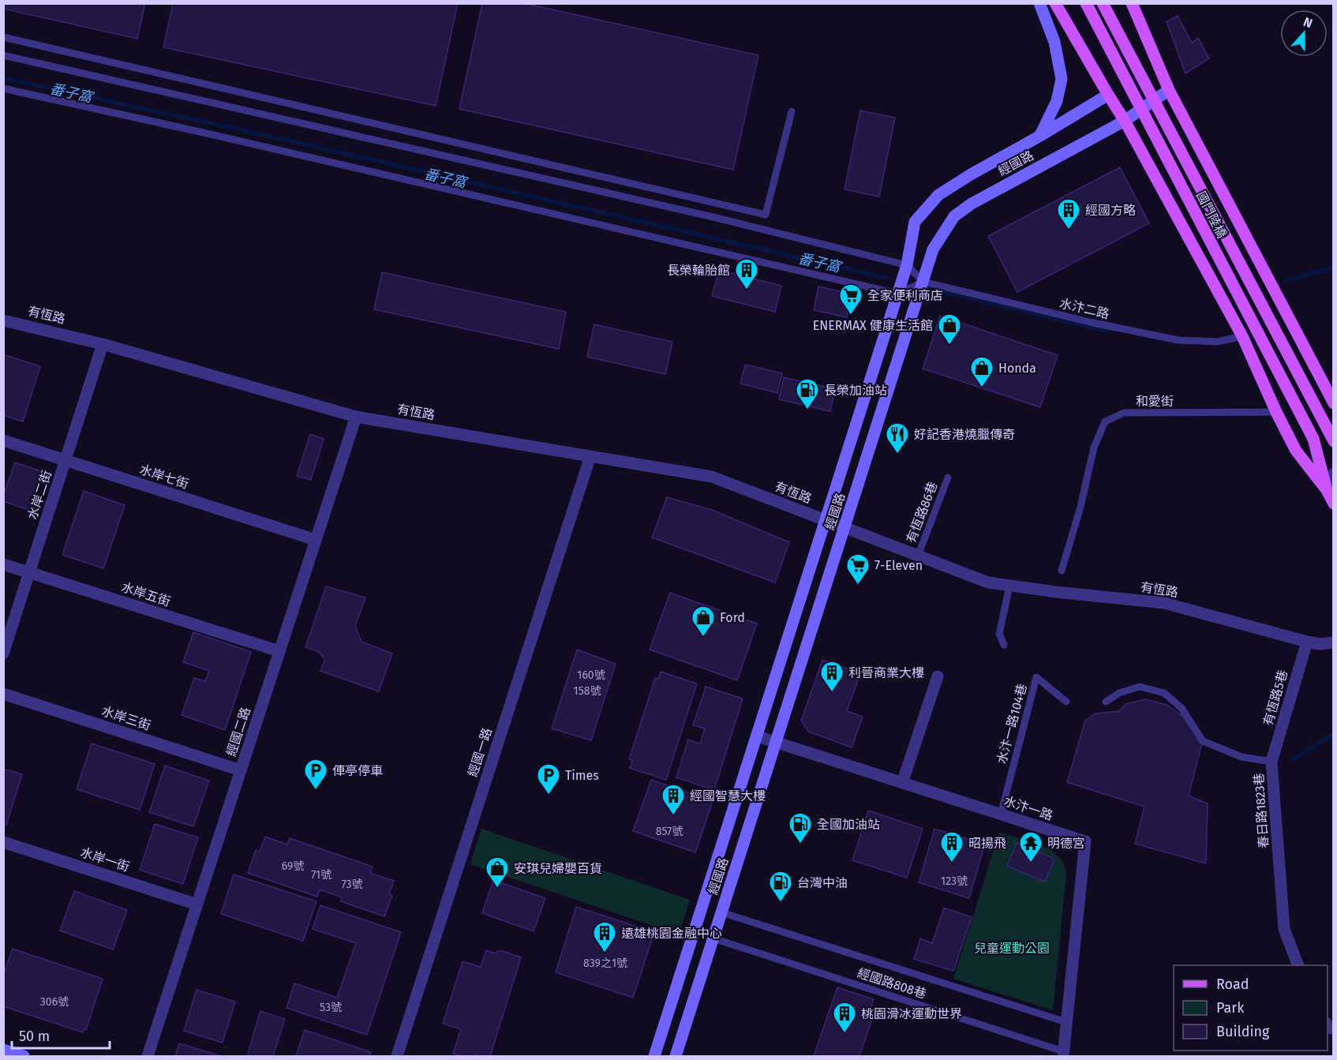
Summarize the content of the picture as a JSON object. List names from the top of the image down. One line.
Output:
{"streets":{"main road":["國門陸橋"],"street":["經國路","有恆路","水岸七街","水岸二街","水岸五街","有恆路5巷","水岸三街","經國二路","經國一路","水汴一路","春日路1823巷","水岸一街"],"lane":["水汴二路","和愛街","有恆路86巷","水汴一路104巷","經國路808巷"]},"crossings":[["經國路","水汴二路"],["經國路","有恆路"],["經國路","水汴一路"],["經國路","經國路808巷"],["有恆路","水岸二街"],["有恆路","有恆路86巷"],["有恆路","有恆路5巷"],["有恆路","經國二路"],["有恆路","經國一路"],["水岸七街","水岸二街"],["水岸七街","經國二路"],["水岸二街","水岸五街"],["水岸五街","經國二路"],["有恆路5巷","春日路1823巷"],["水岸三街","經國二路"],["水汴一路104巷","水汴一路"],["經國二路","水岸一街"],["水汴一路","經國路808巷"]],"water":["番子窩"],"parks":["兒童運動公園"],"places":{"building":["經國方略","長榮輪胎館","利晉商業大樓","經國智慧大樓","昭揚飛","遠雄桃園金融中心","桃園滑冰運動世界"],"supermarket":["全家便利商店","7-Eleven"],"shop":["ENERMAX 健康生活館","Honda","Ford","安琪兒婦嬰百貨"],"fuel station":["長榮加油站","全國加油站","台灣中油"],"restaurant":["好記香港燒臘傳奇"],"parking":["俥亭停車","Times"],"temple":["明德宮"]},"house_numbers":["160號","158號","857號","69號","71號","123號","73號","839之1號","306號","53號"],"legend":["Road","Park","Building"],"scale_bar":"50 m","north":"top"}
